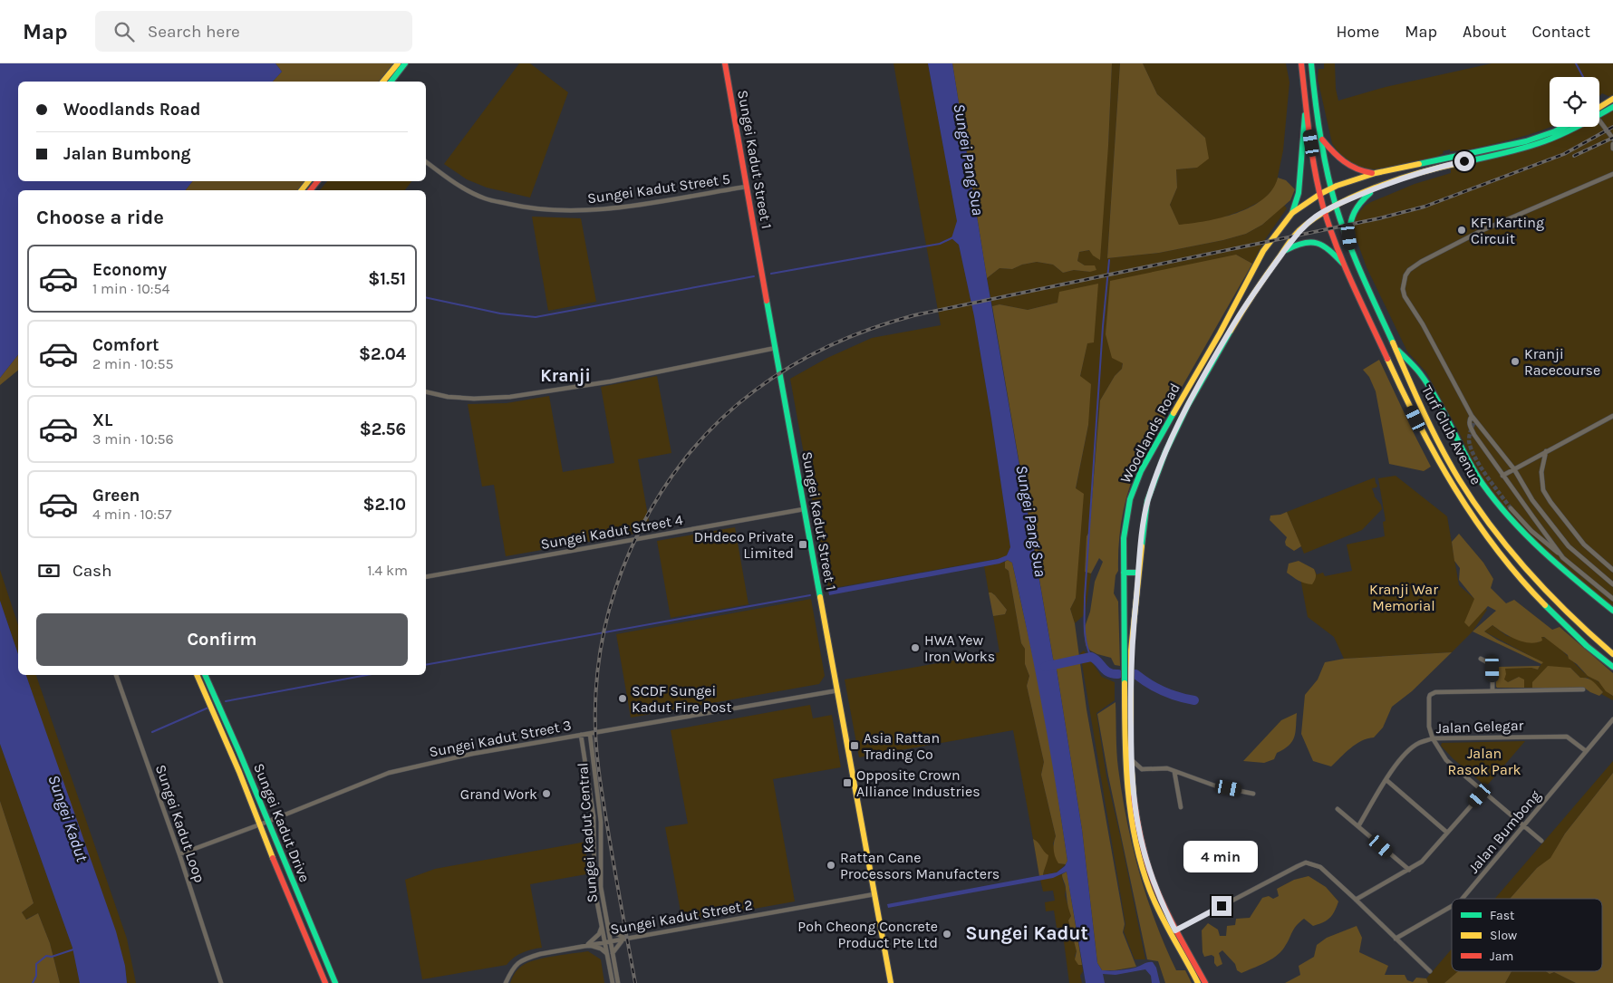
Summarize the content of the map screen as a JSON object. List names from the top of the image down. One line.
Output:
{"streets":{"main road":["Sungei Kadut Street 1","Woodlands Road","Turf Club Avenue","Sungei Kadut Drive"],"street":["Sungei Kadut Street 5","Sungei Kadut Street 4","Jalan Gelegar","Sungei Kadut Street 3","Sungei Kadut Loop","Jalan Bumbong","Sungei Kadut Central","Sungei Kadut Street 2"]},"crossings":[["Sungei Kadut Street 1","Sungei Kadut Street 5"],["Sungei Kadut Street 1","Sungei Kadut Street 4"],["Sungei Kadut Street 1","Sungei Kadut Street 3"],["Sungei Kadut Street 1","Sungei Kadut Street 2"],["Woodlands Road","Turf Club Avenue"],["Jalan Gelegar","Jalan Bumbong"],["Sungei Kadut Street 3","Sungei Kadut Drive"],["Sungei Kadut Street 3","Sungei Kadut Loop"],["Sungei Kadut Street 3","Sungei Kadut Central"],["Sungei Kadut Central","Sungei Kadut Street 2"]],"districts":["Kranji","Sungei Kadut"],"water":["Sungei Pang Sua","Sungei Kadut"],"parks":["Kranji War Memorial","Jalan Rasok Park"],"places":{"other":["KF1 Karting Circuit","Kranji Racecourse","HWA Yew Iron Works","SCDF Sungei Kadut Fire Post","Grand Work","Rattan Cane Processors Manufacters","Poh Cheong Concrete Product Pte Ltd"],"transit":["DHdeco Private Limited","Asia Rattan Trading Co","Opposite Crown Alliance Industries"]},"legend":["Fast","Slow","Jam"],"page":{"header":"Map","search":"Search here","nav":["Home","Map","About","Contact"],"banner":["Woodlands Road","Jalan Bumbong"],"heading":"Choose a ride","list":[{"name":"Economy","note":"1 min · 10:54","value":"$1.51"},{"name":"Comfort","note":"2 min · 10:55","value":"$2.04"},{"name":"XL","note":"3 min · 10:56","value":"$2.56"},{"name":"Green","note":"4 min · 10:57","value":"$2.10"}],"pay":["Cash","1.4 km"],"buttons":"Confirm","bubble":"4 min"}}
